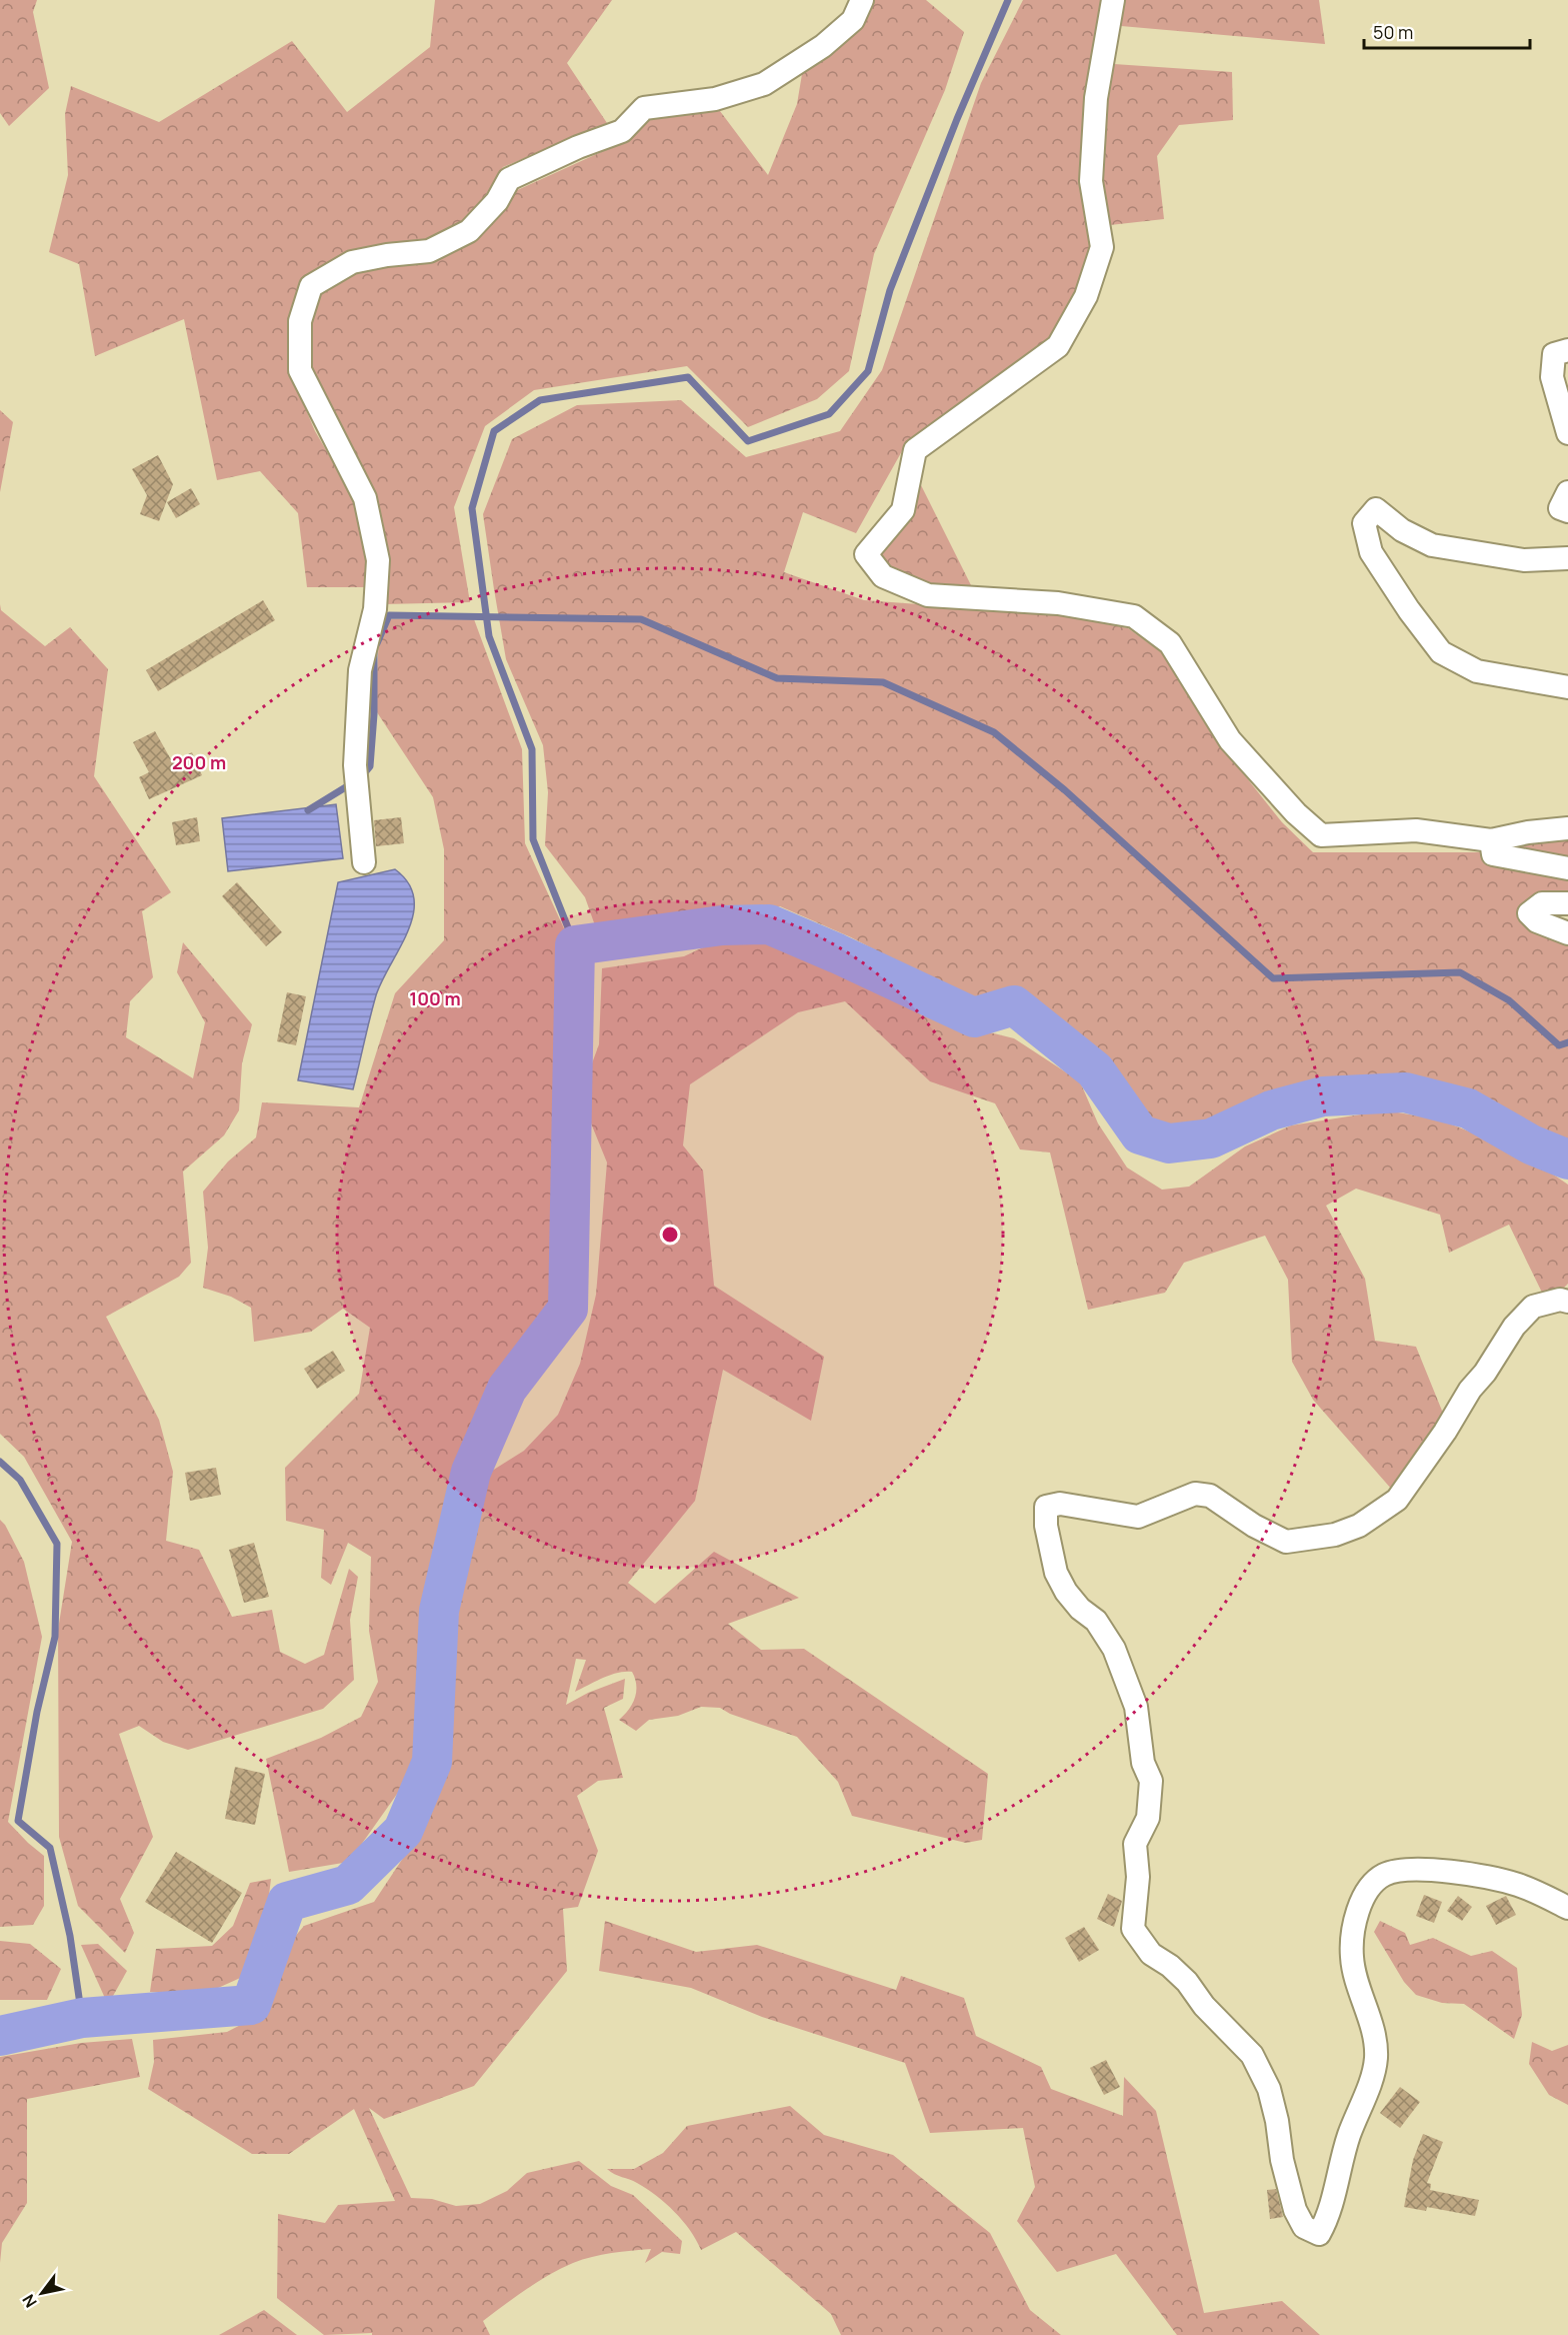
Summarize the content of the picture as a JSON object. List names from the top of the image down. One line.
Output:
{"scale_bar":"50 m","north":"bottom left","rings":["200 m","100 m"]}
